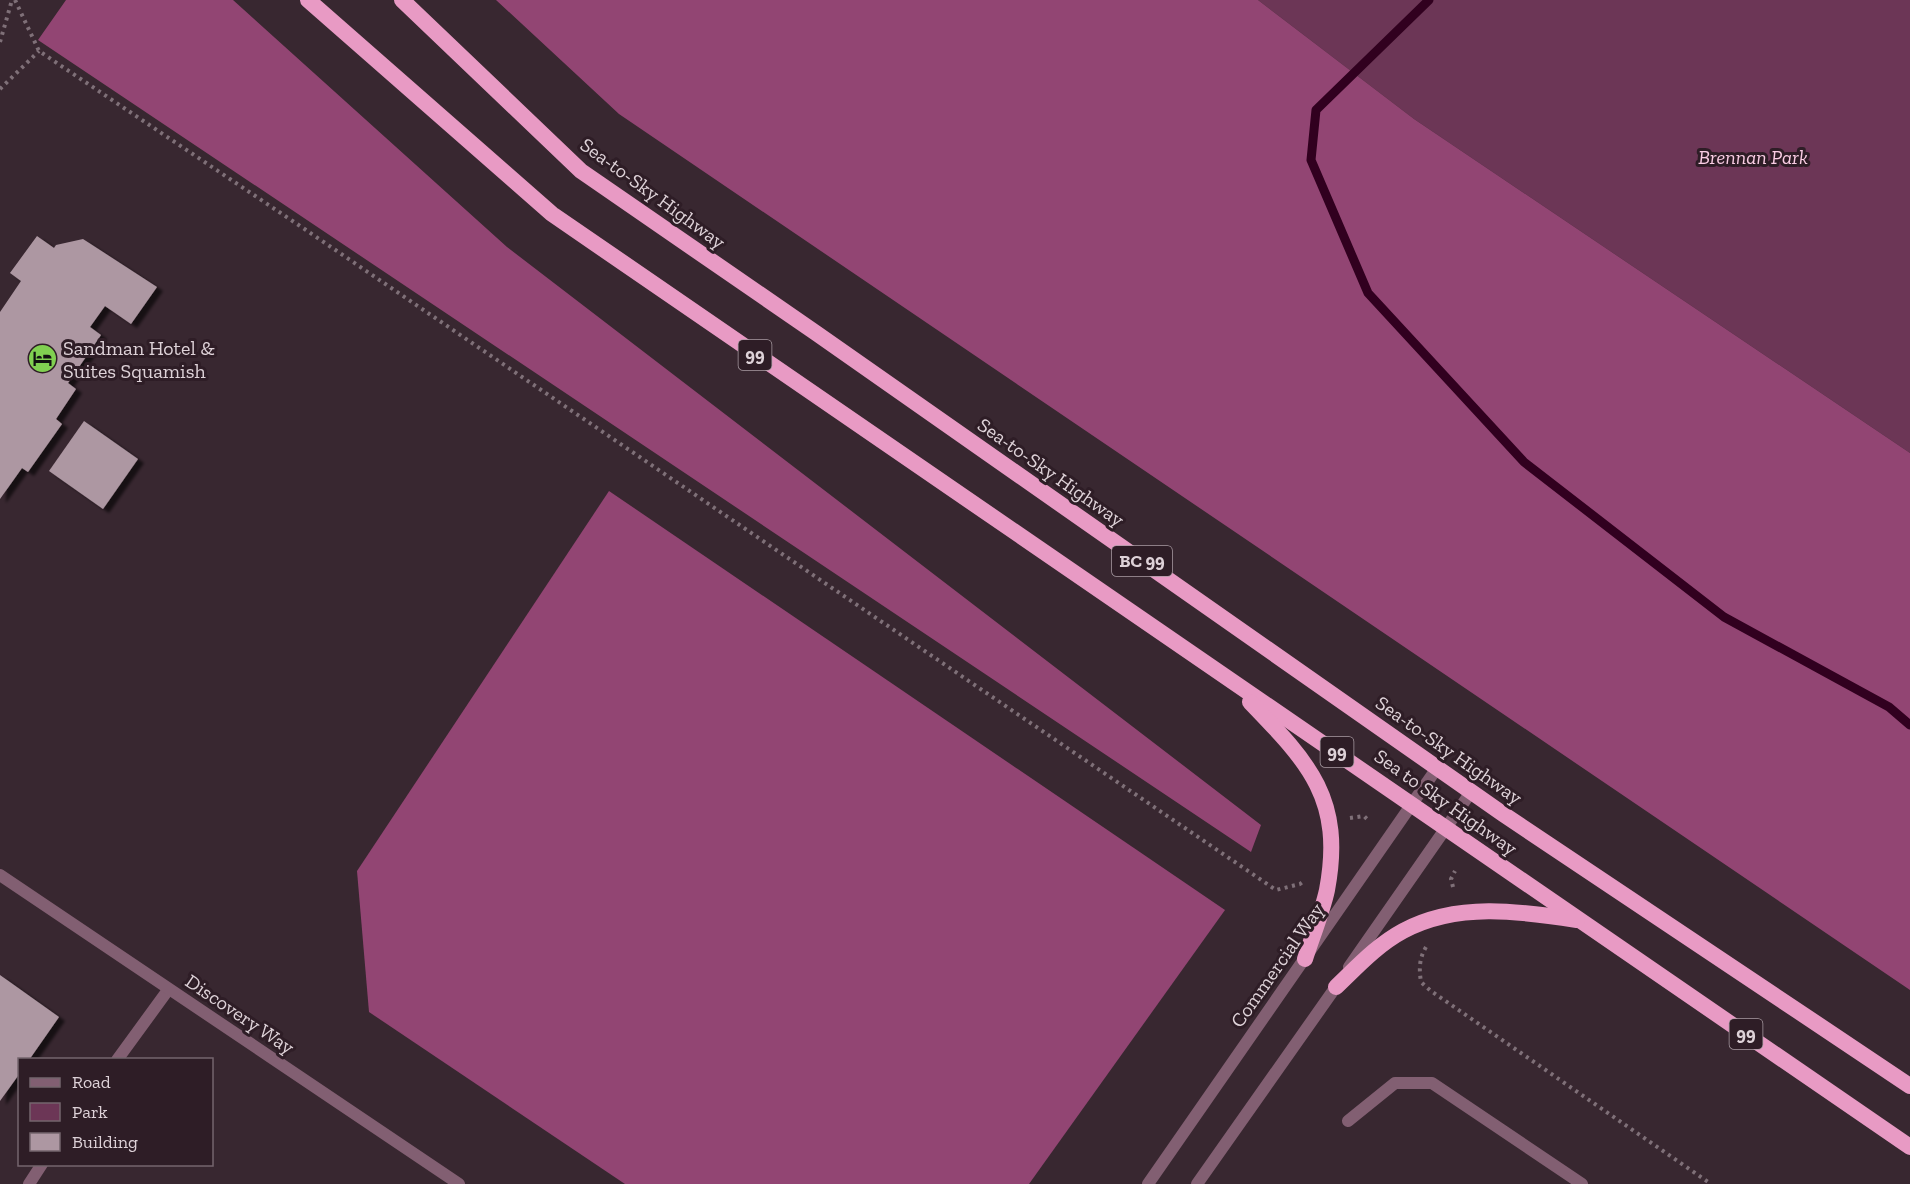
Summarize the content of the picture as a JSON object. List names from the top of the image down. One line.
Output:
{"streets":{"highway":["Sea-to-Sky Highway","99","BC 99","Sea to Sky Highway"],"street":["Commercial Way","Discovery Way"]},"crossings":[["Sea-to-Sky Highway","Commercial Way"],["99","Sea to Sky Highway"],["Sea to Sky Highway","Commercial Way"]],"parks":["Brennan Park"],"places":{"hotel":["Sandman Hotel & Suites Squamish"]},"legend":["Road","Park","Building"]}
